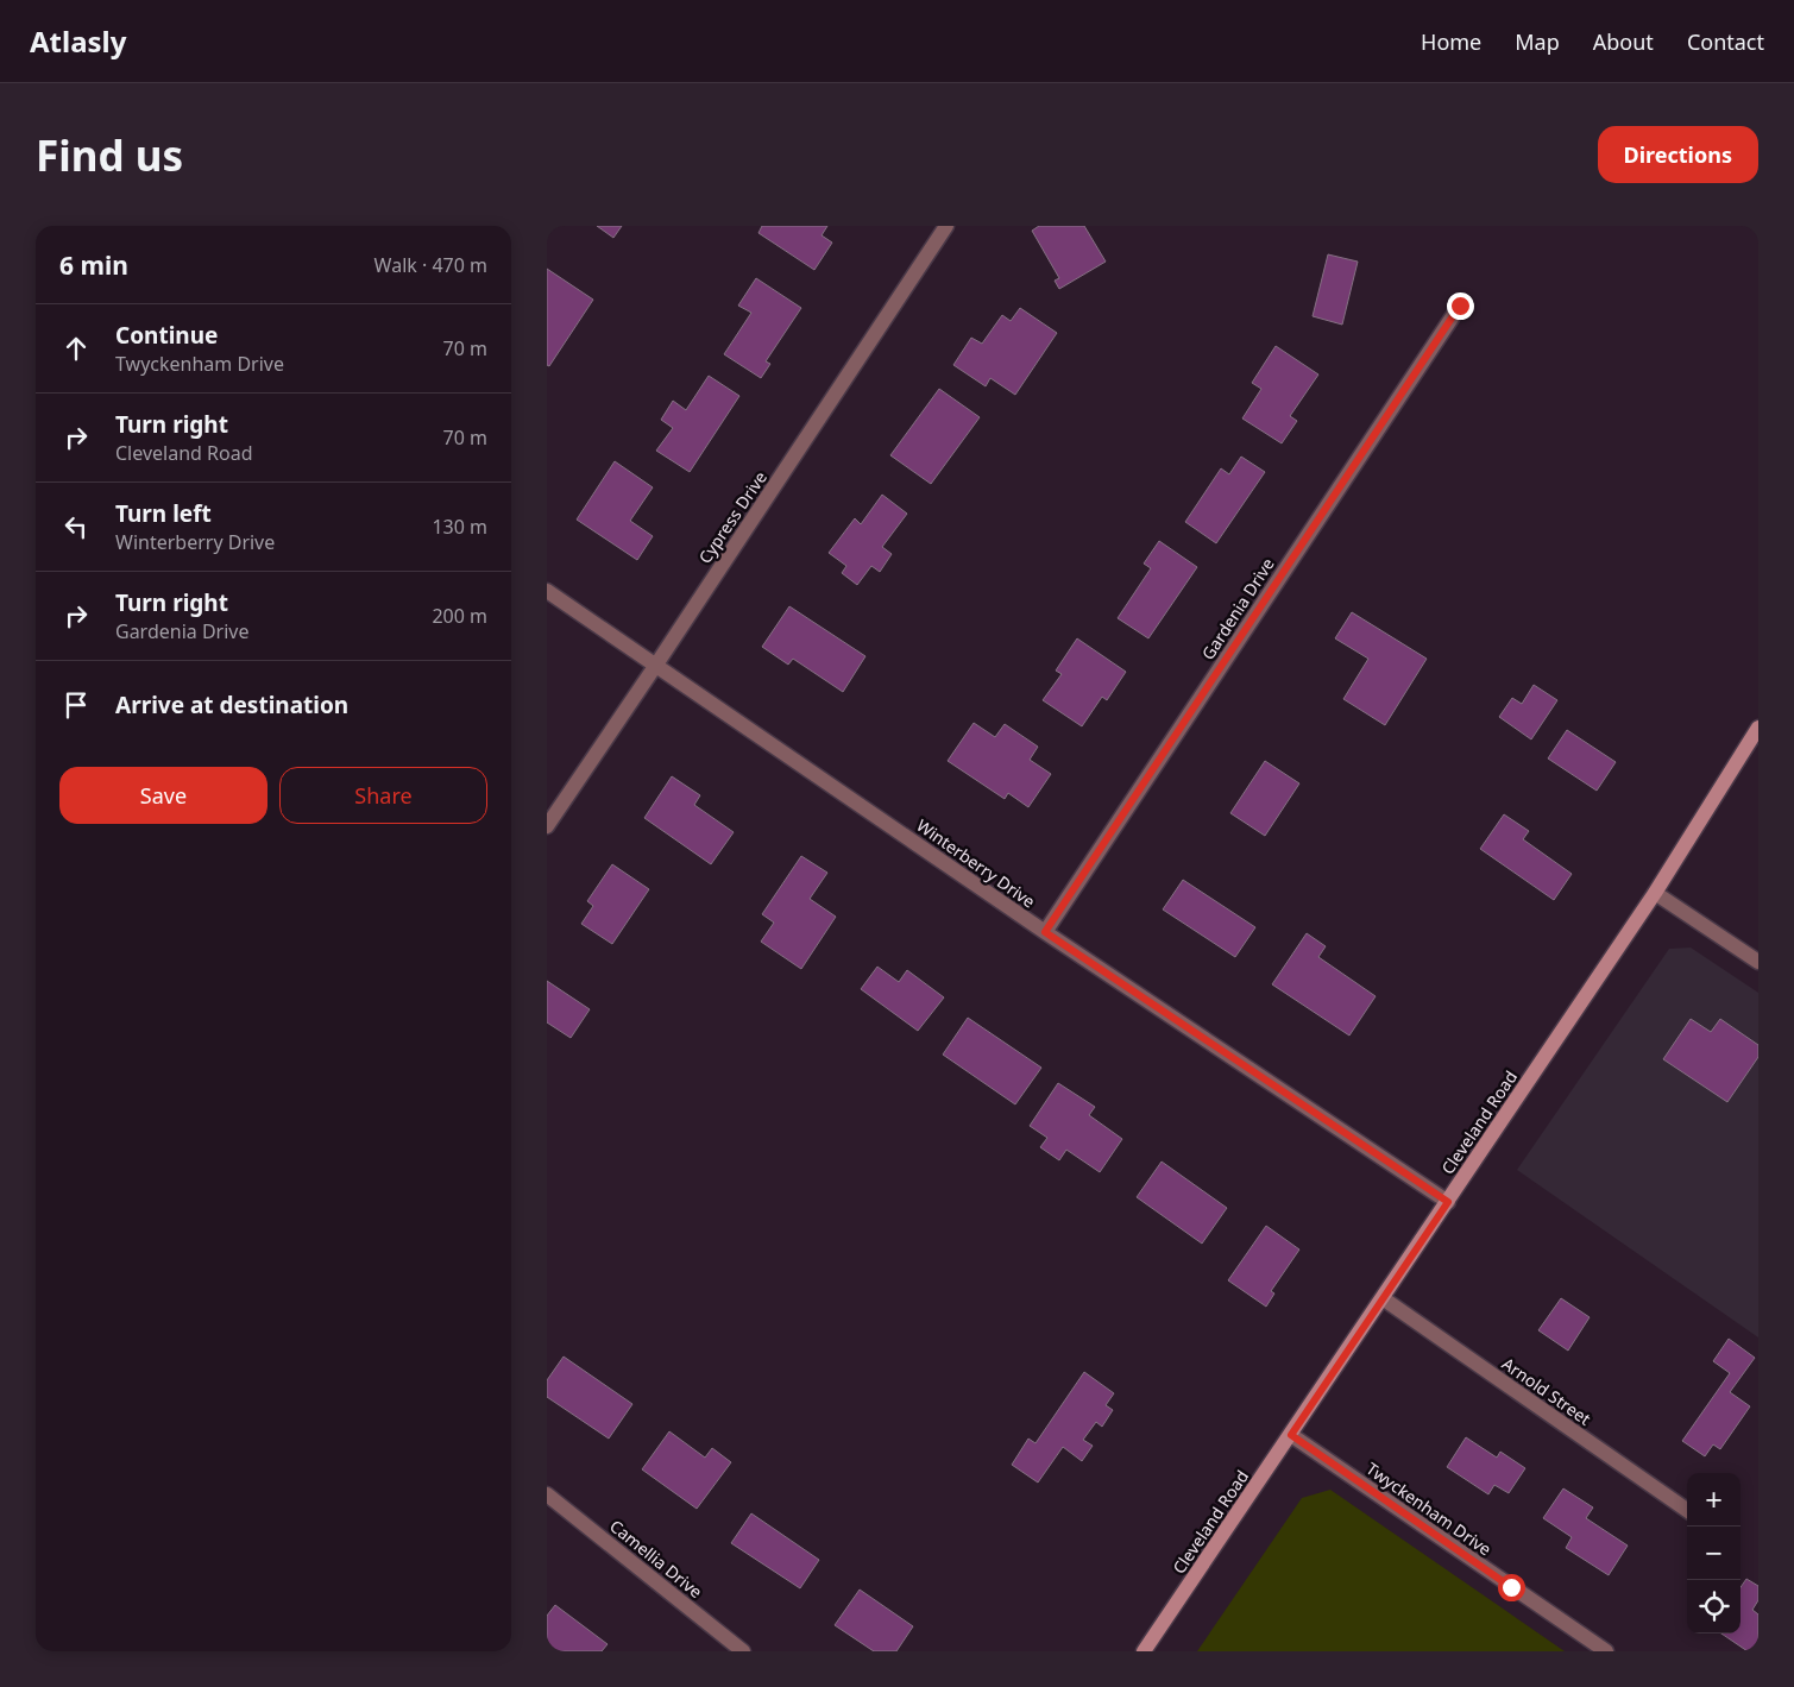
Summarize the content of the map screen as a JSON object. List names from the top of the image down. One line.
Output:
{"streets":{"main road":["Cleveland Road"],"street":["Cypress Drive","Gardenia Drive","Winterberry Drive","Arnold Street","Twyckenham Drive","Camellia Drive"]},"crossings":[["Cypress Drive","Winterberry Drive"],["Gardenia Drive","Winterberry Drive"],["Winterberry Drive","Cleveland Road"],["Cleveland Road","Arnold Street"],["Cleveland Road","Twyckenham Drive"]],"page":{"header":"Atlasly","nav":["Home","Map","About","Contact"],"buttons":["Directions",["Save","Share"]],"title":"Find us","heading":["6 min","Walk · 470 m"],"list":[["Continue","Twyckenham Drive","70 m"],["Turn right","Cleveland Road","70 m"],["Turn left","Winterberry Drive","130 m"],["Turn right","Gardenia Drive","200 m"],"Arrive at destination"],"map_buttons":["+","−"]}}
